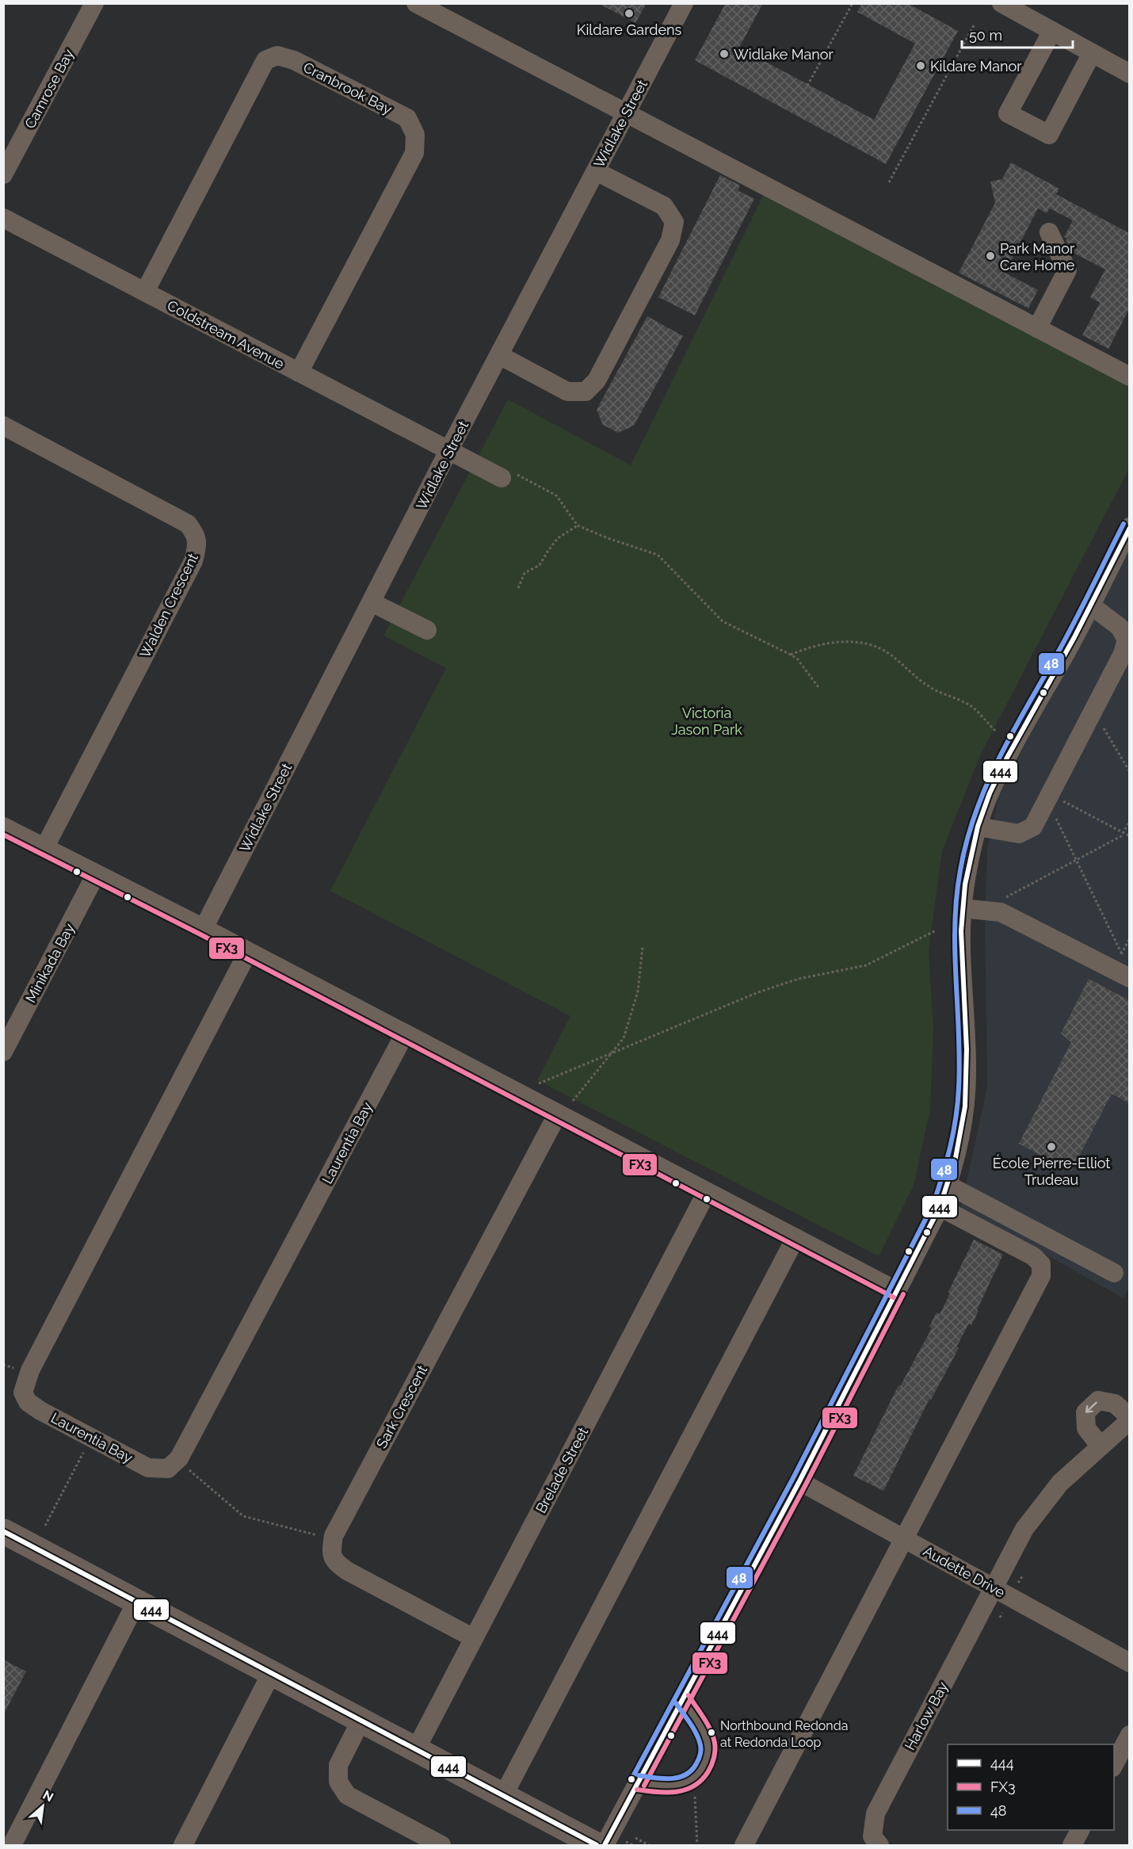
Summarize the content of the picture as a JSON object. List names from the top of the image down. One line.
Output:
{"streets":{"street":["Cranbrook Bay","Camrose Bay","Widlake Street","Coldstream Avenue","Walden Crescent","Minikada Bay","Laurentia Bay","Sark Crescent","Brelade Street","Audette Drive","Harlow Bay"]},"crossings":[["Cranbrook Bay","Coldstream Avenue"],["Widlake Street","Coldstream Avenue"],["Sark Crescent","Brelade Street"],["Audette Drive","Harlow Bay"]],"parks":["Victoria Jason Park"],"places":["Kildare Gardens","Widlake Manor","Kildare Manor","Park Manor Care Home","École Pierre-Elliot Trudeau","Northbound Redonda at Redonda Loop"],"lines":["transit line 48","transit line 444","transit line FX3"],"legend":["444","FX3","48"],"scale_bar":"50 m","north":"top right"}
